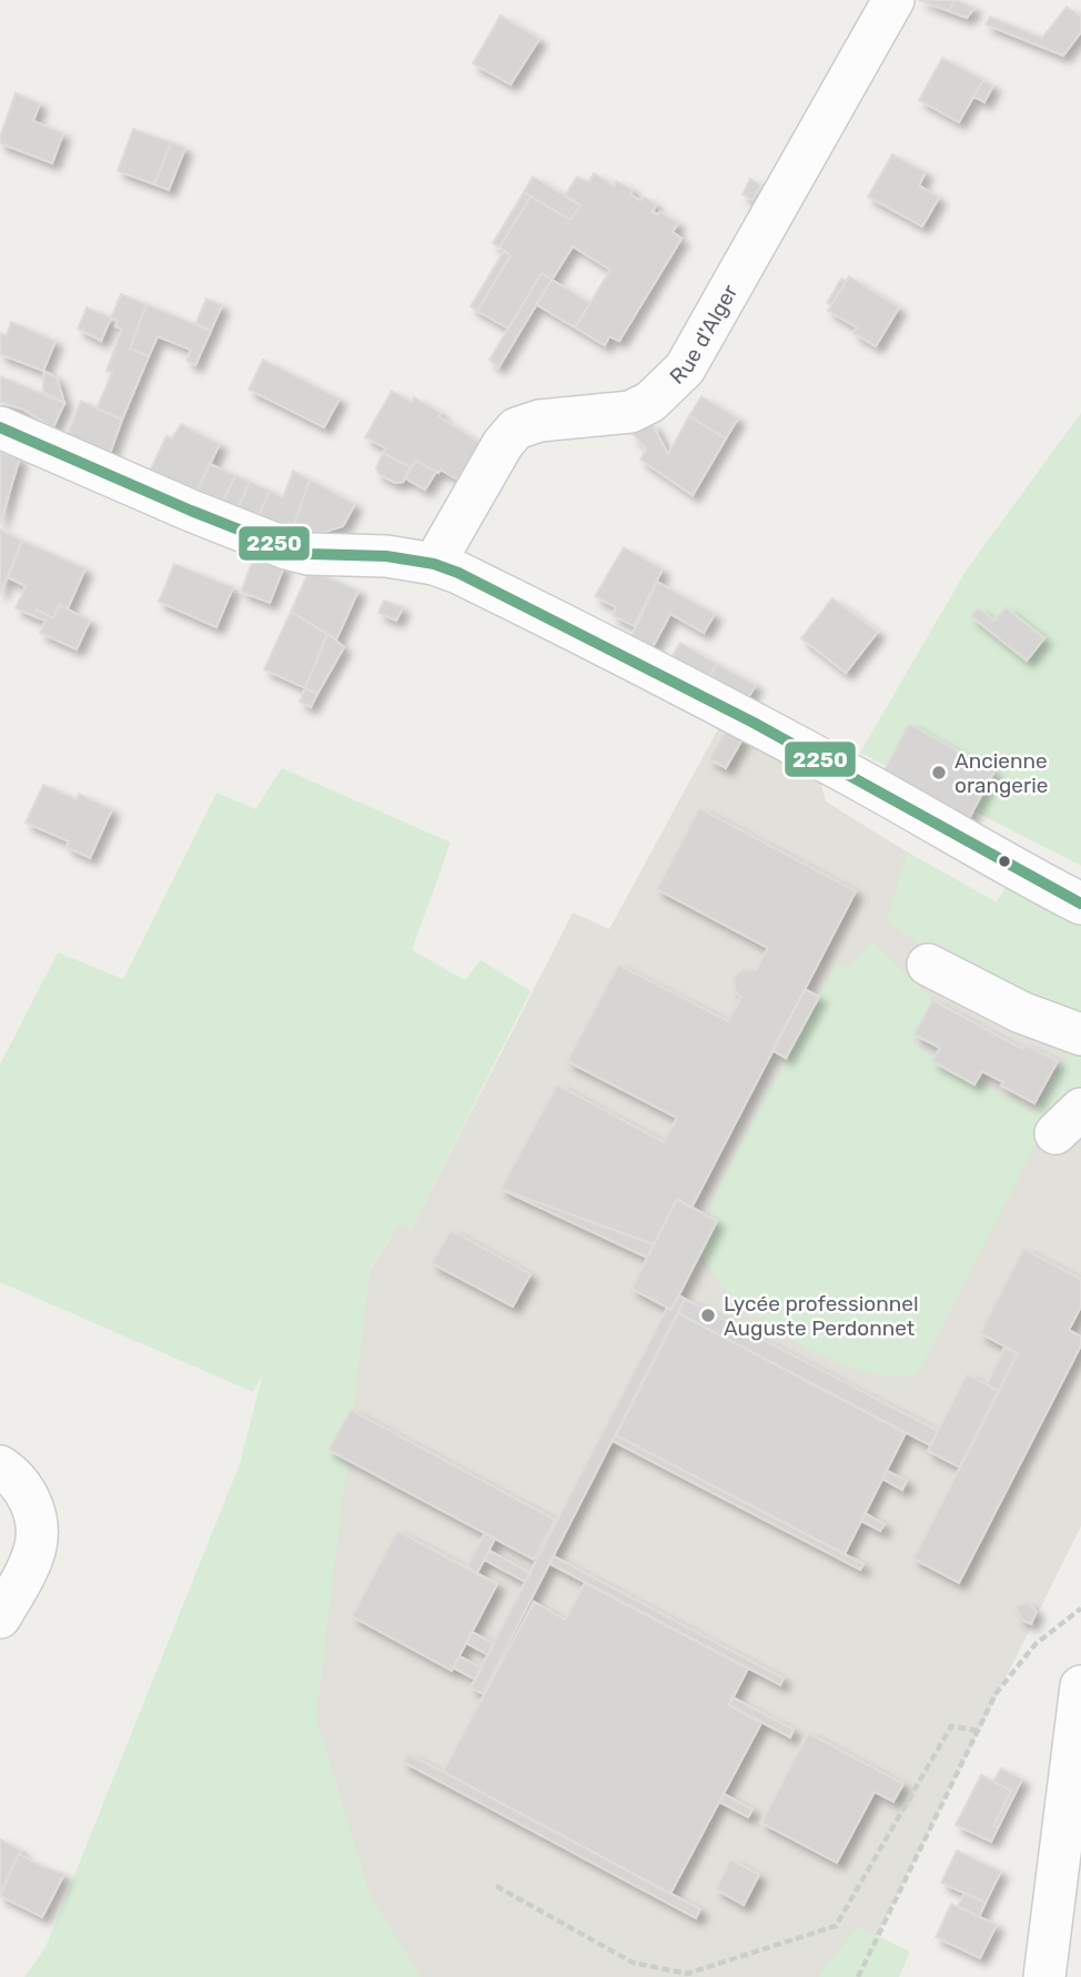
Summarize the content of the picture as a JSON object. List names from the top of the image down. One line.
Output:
{"streets":{"street":["Rue d'Alger"]},"places":["Ancienne orangerie","Lycée professionnel Auguste Perdonnet"],"lines":["transit line 2250"]}
